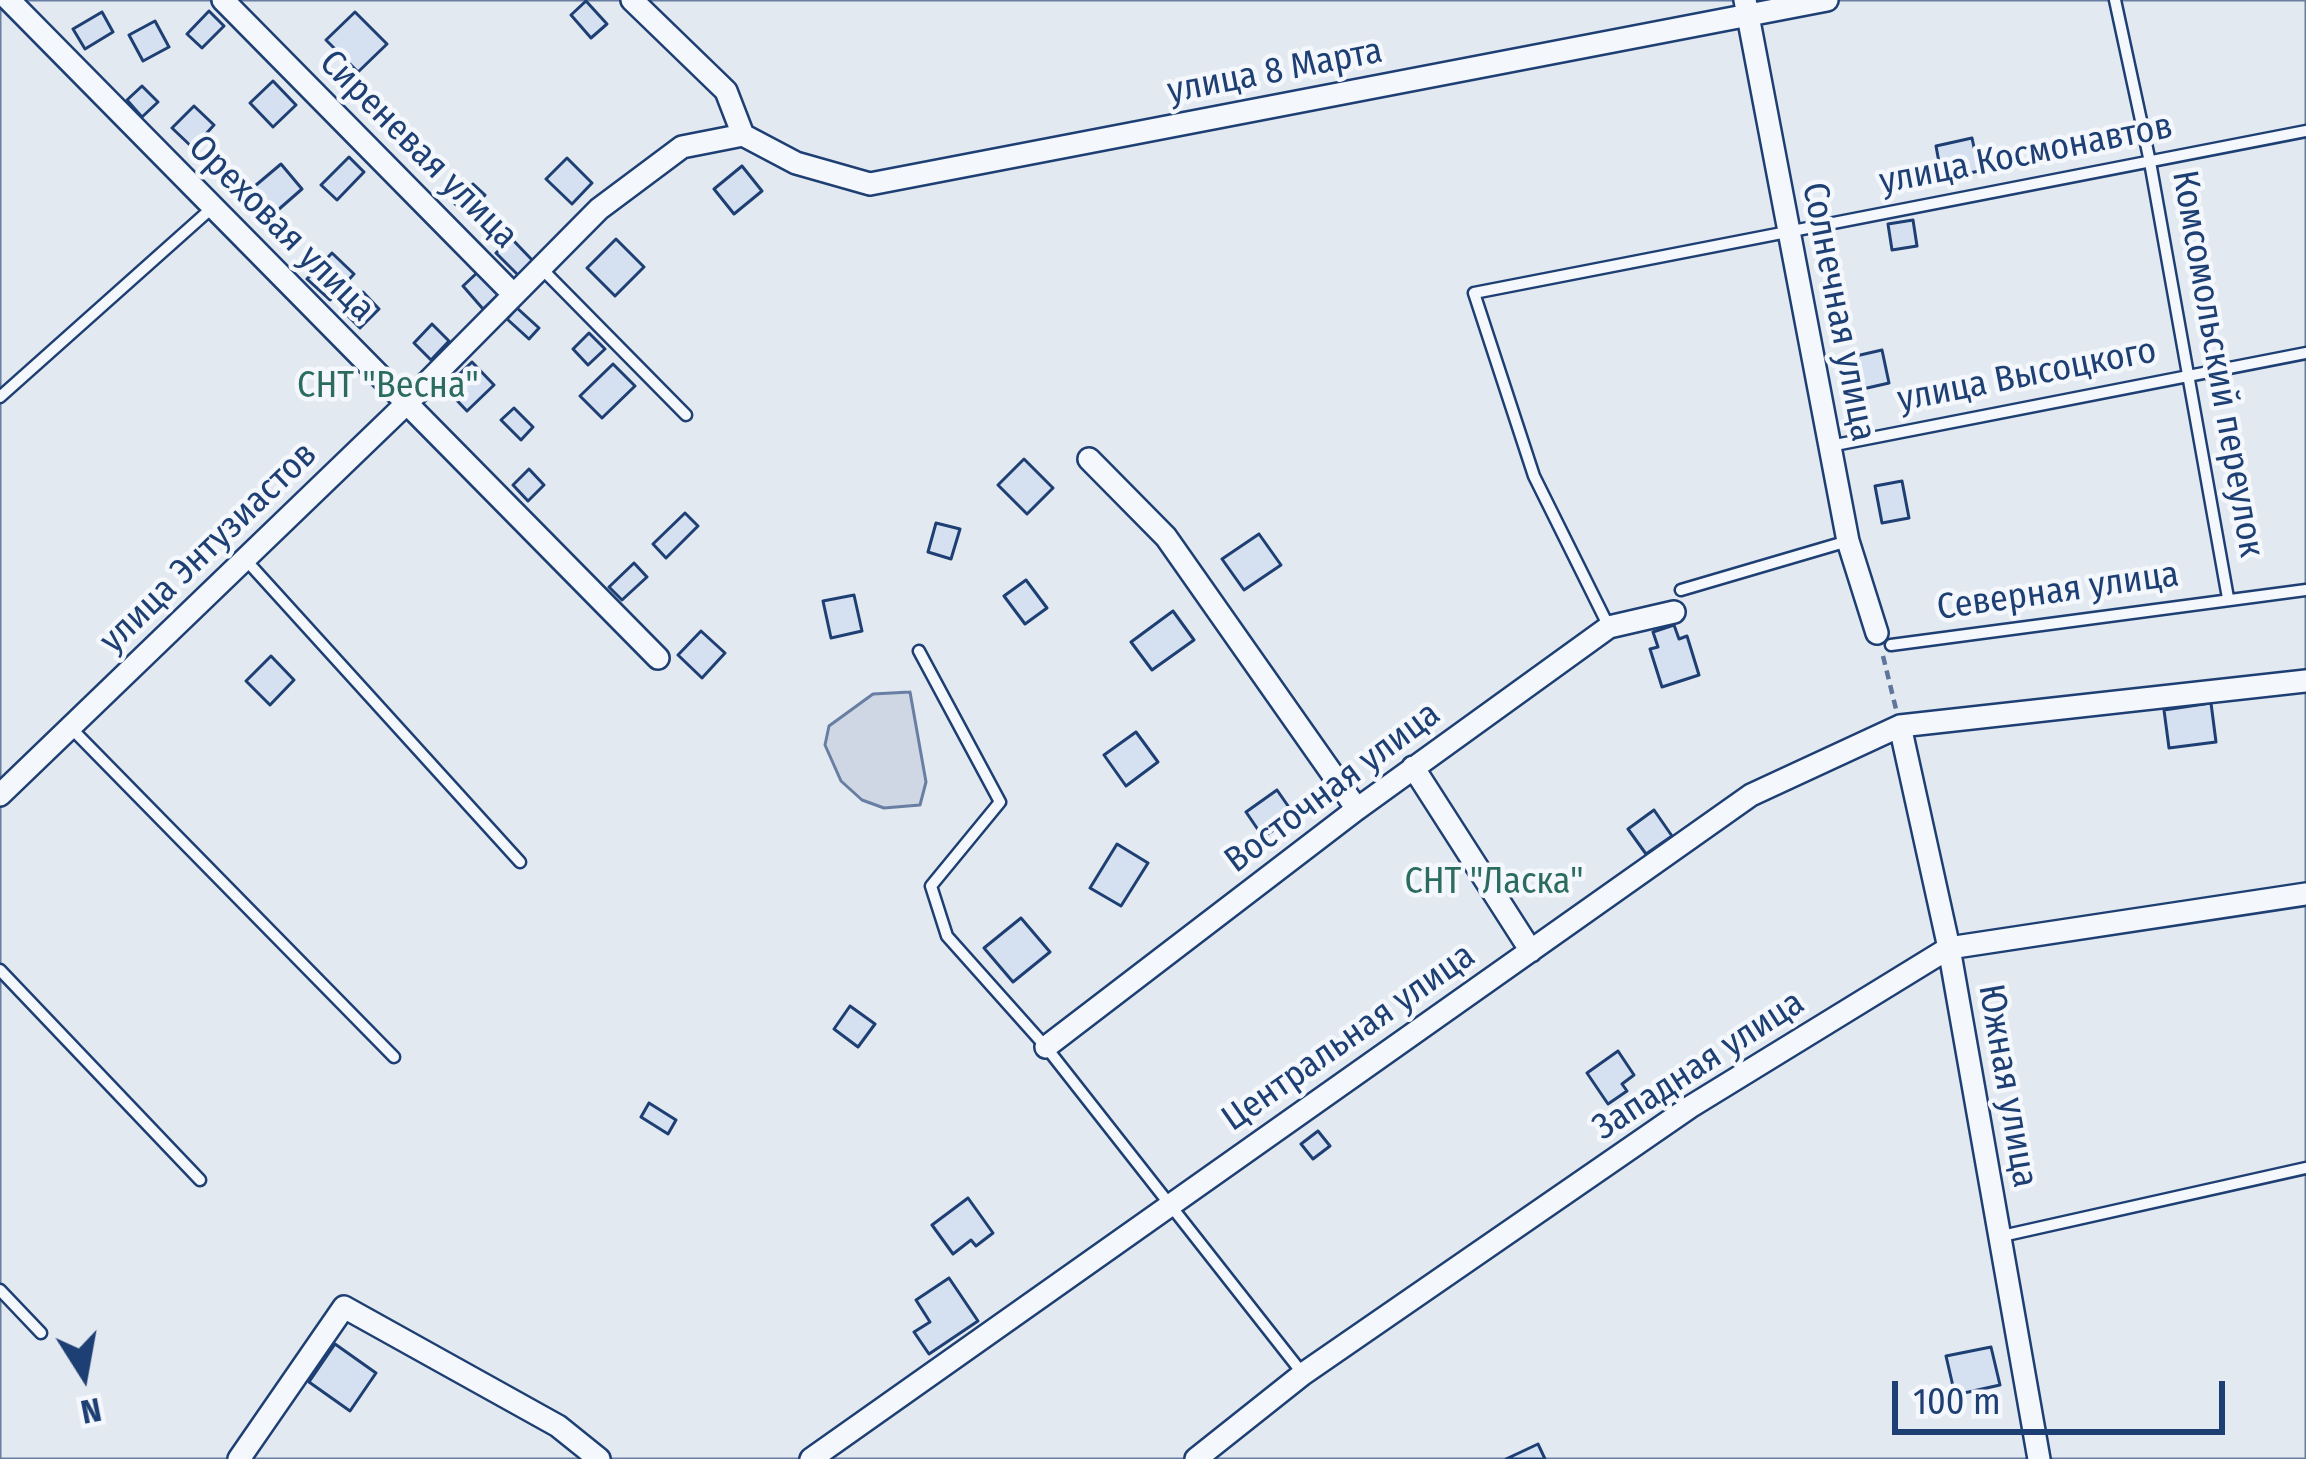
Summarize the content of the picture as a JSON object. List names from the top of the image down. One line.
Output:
{"streets":{"street":["улица 8 Марта","Сиреневая улица","Ореховая улица","Солнечная улица","улица Энтузиастов","Восточная улица","Центральная улица","Западная улица","Южная улица"],"lane":["улица Космонавтов","Комсомольский переулок","улица Высоцкого","Северная улица"]},"crossings":[["улица 8 Марта","Солнечная улица"],["улица 8 Марта","улица Энтузиастов"],["Сиреневая улица","улица Энтузиастов"],["улица Космонавтов","Солнечная улица"],["улица Космонавтов","Комсомольский переулок"],["улица Космонавтов","Восточная улица"],["Ореховая улица","улица Энтузиастов"],["Солнечная улица","улица Высоцкого"],["Солнечная улица","Северная улица"],["Комсомольский переулок","улица Высоцкого"],["Комсомольский переулок","Северная улица"],["Центральная улица","Южная улица"],["Западная улица","Южная улица"]],"parks":["СНТ \"Весна\"","СНТ \"Ласка\""],"scale_bar":"100 m","north":"bottom"}
